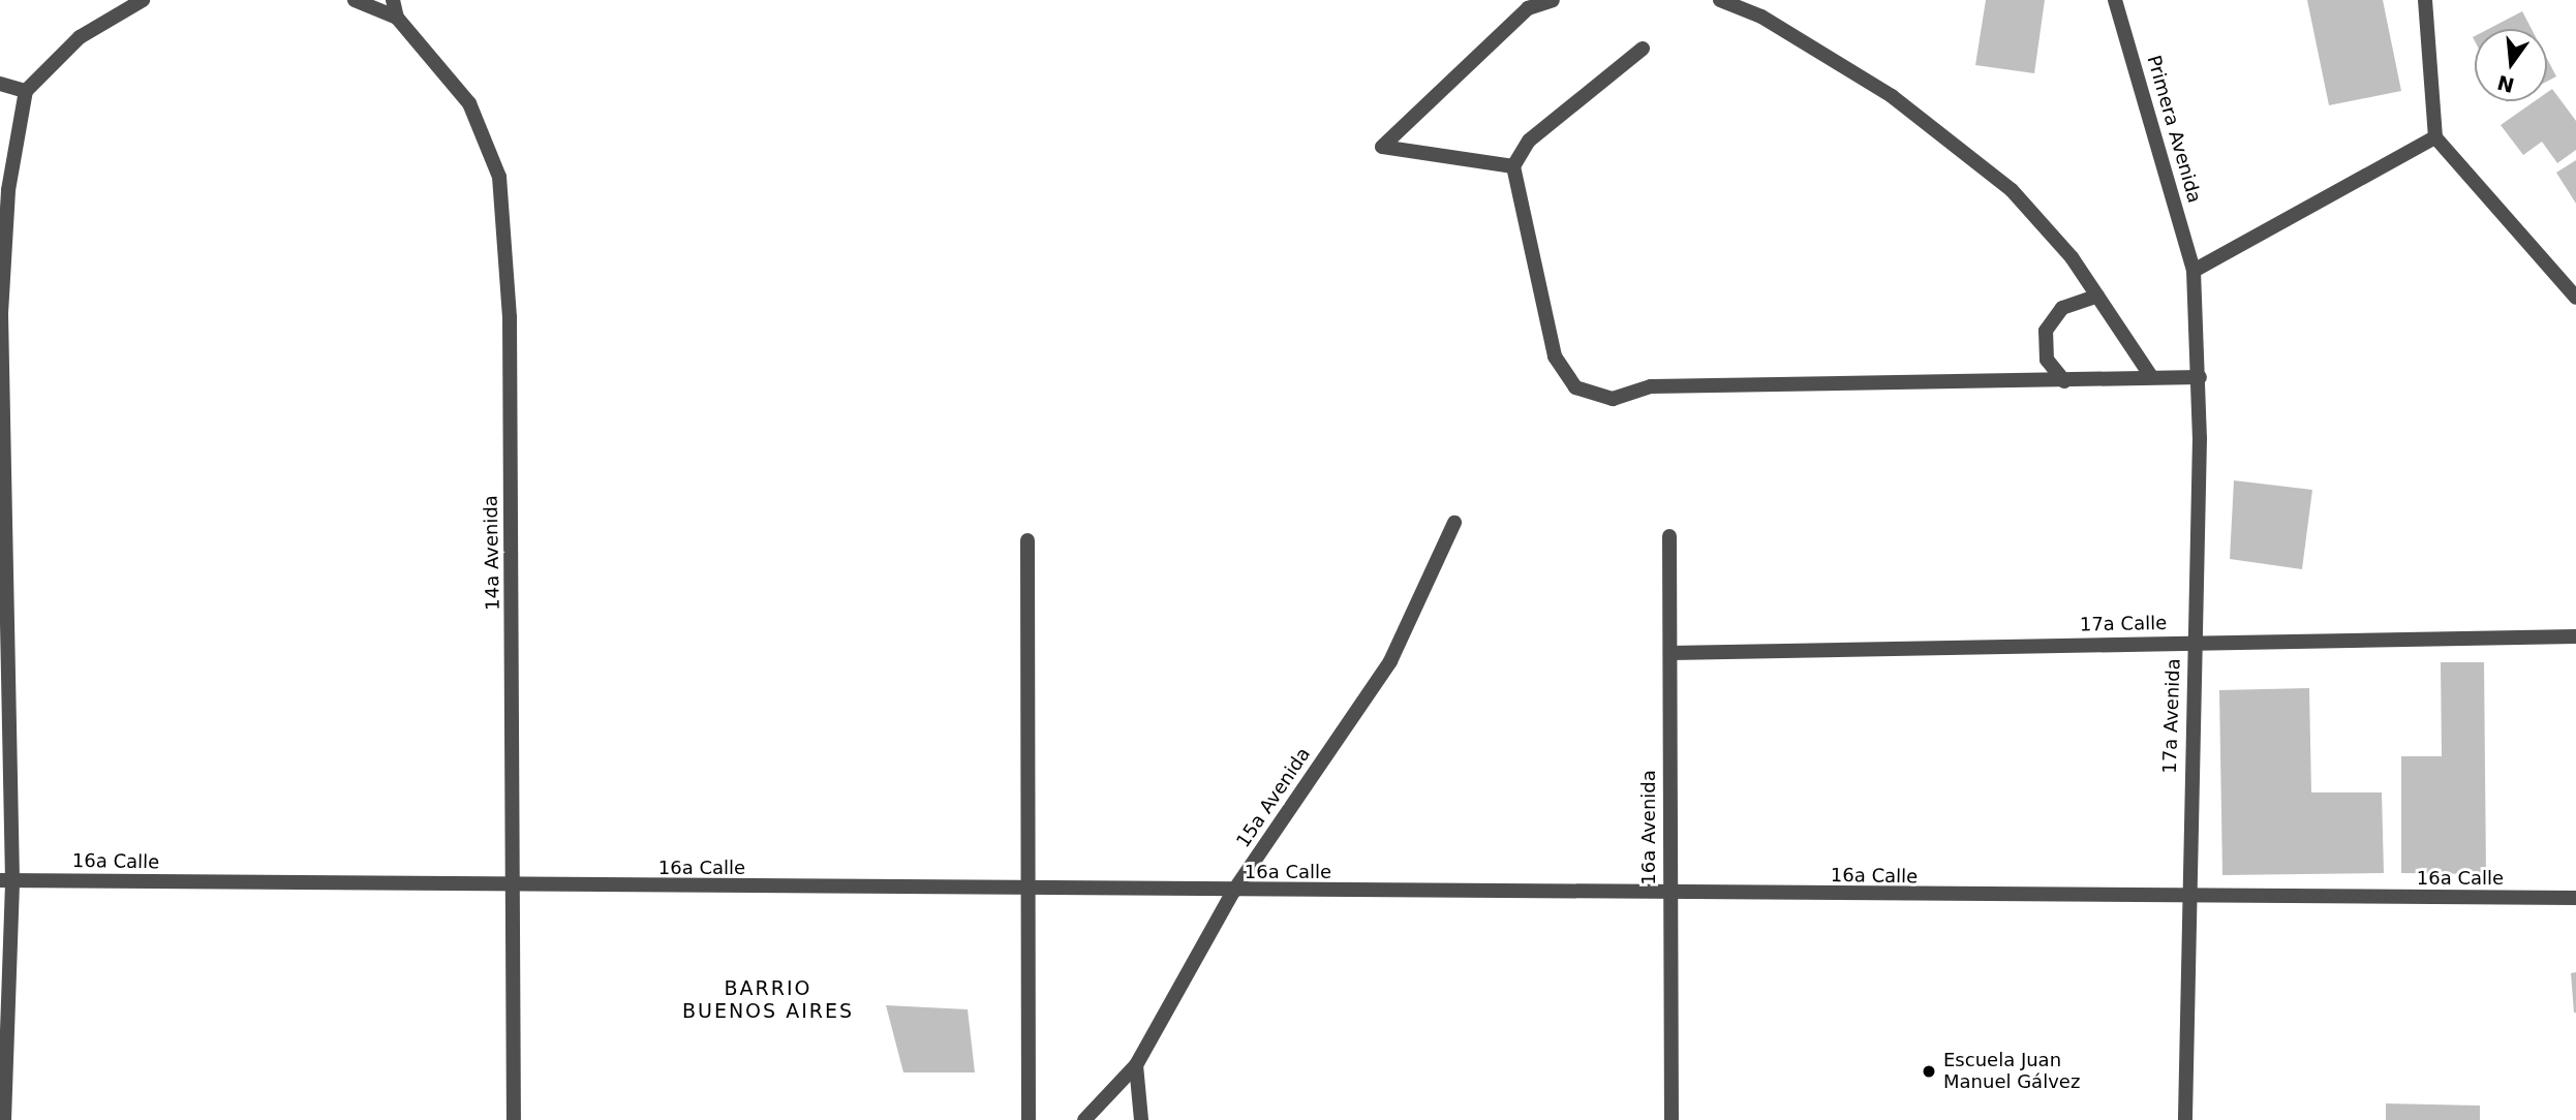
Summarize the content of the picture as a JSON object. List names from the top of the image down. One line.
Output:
{"streets":{"street":["Primera Avenida","14a Avenida","17a Calle","17a Avenida","15a Avenida","16a Avenida","16a Calle"]},"crossings":[["Primera Avenida","17a Avenida"],["14a Avenida","16a Calle"],["17a Calle","17a Avenida"],["17a Calle","16a Avenida"],["17a Avenida","16a Calle"],["15a Avenida","16a Calle"],["16a Avenida","16a Calle"]],"districts":["BARRIO BUENOS AIRES"],"places":["Escuela Juan Manuel Gálvez"],"north":"bottom"}
